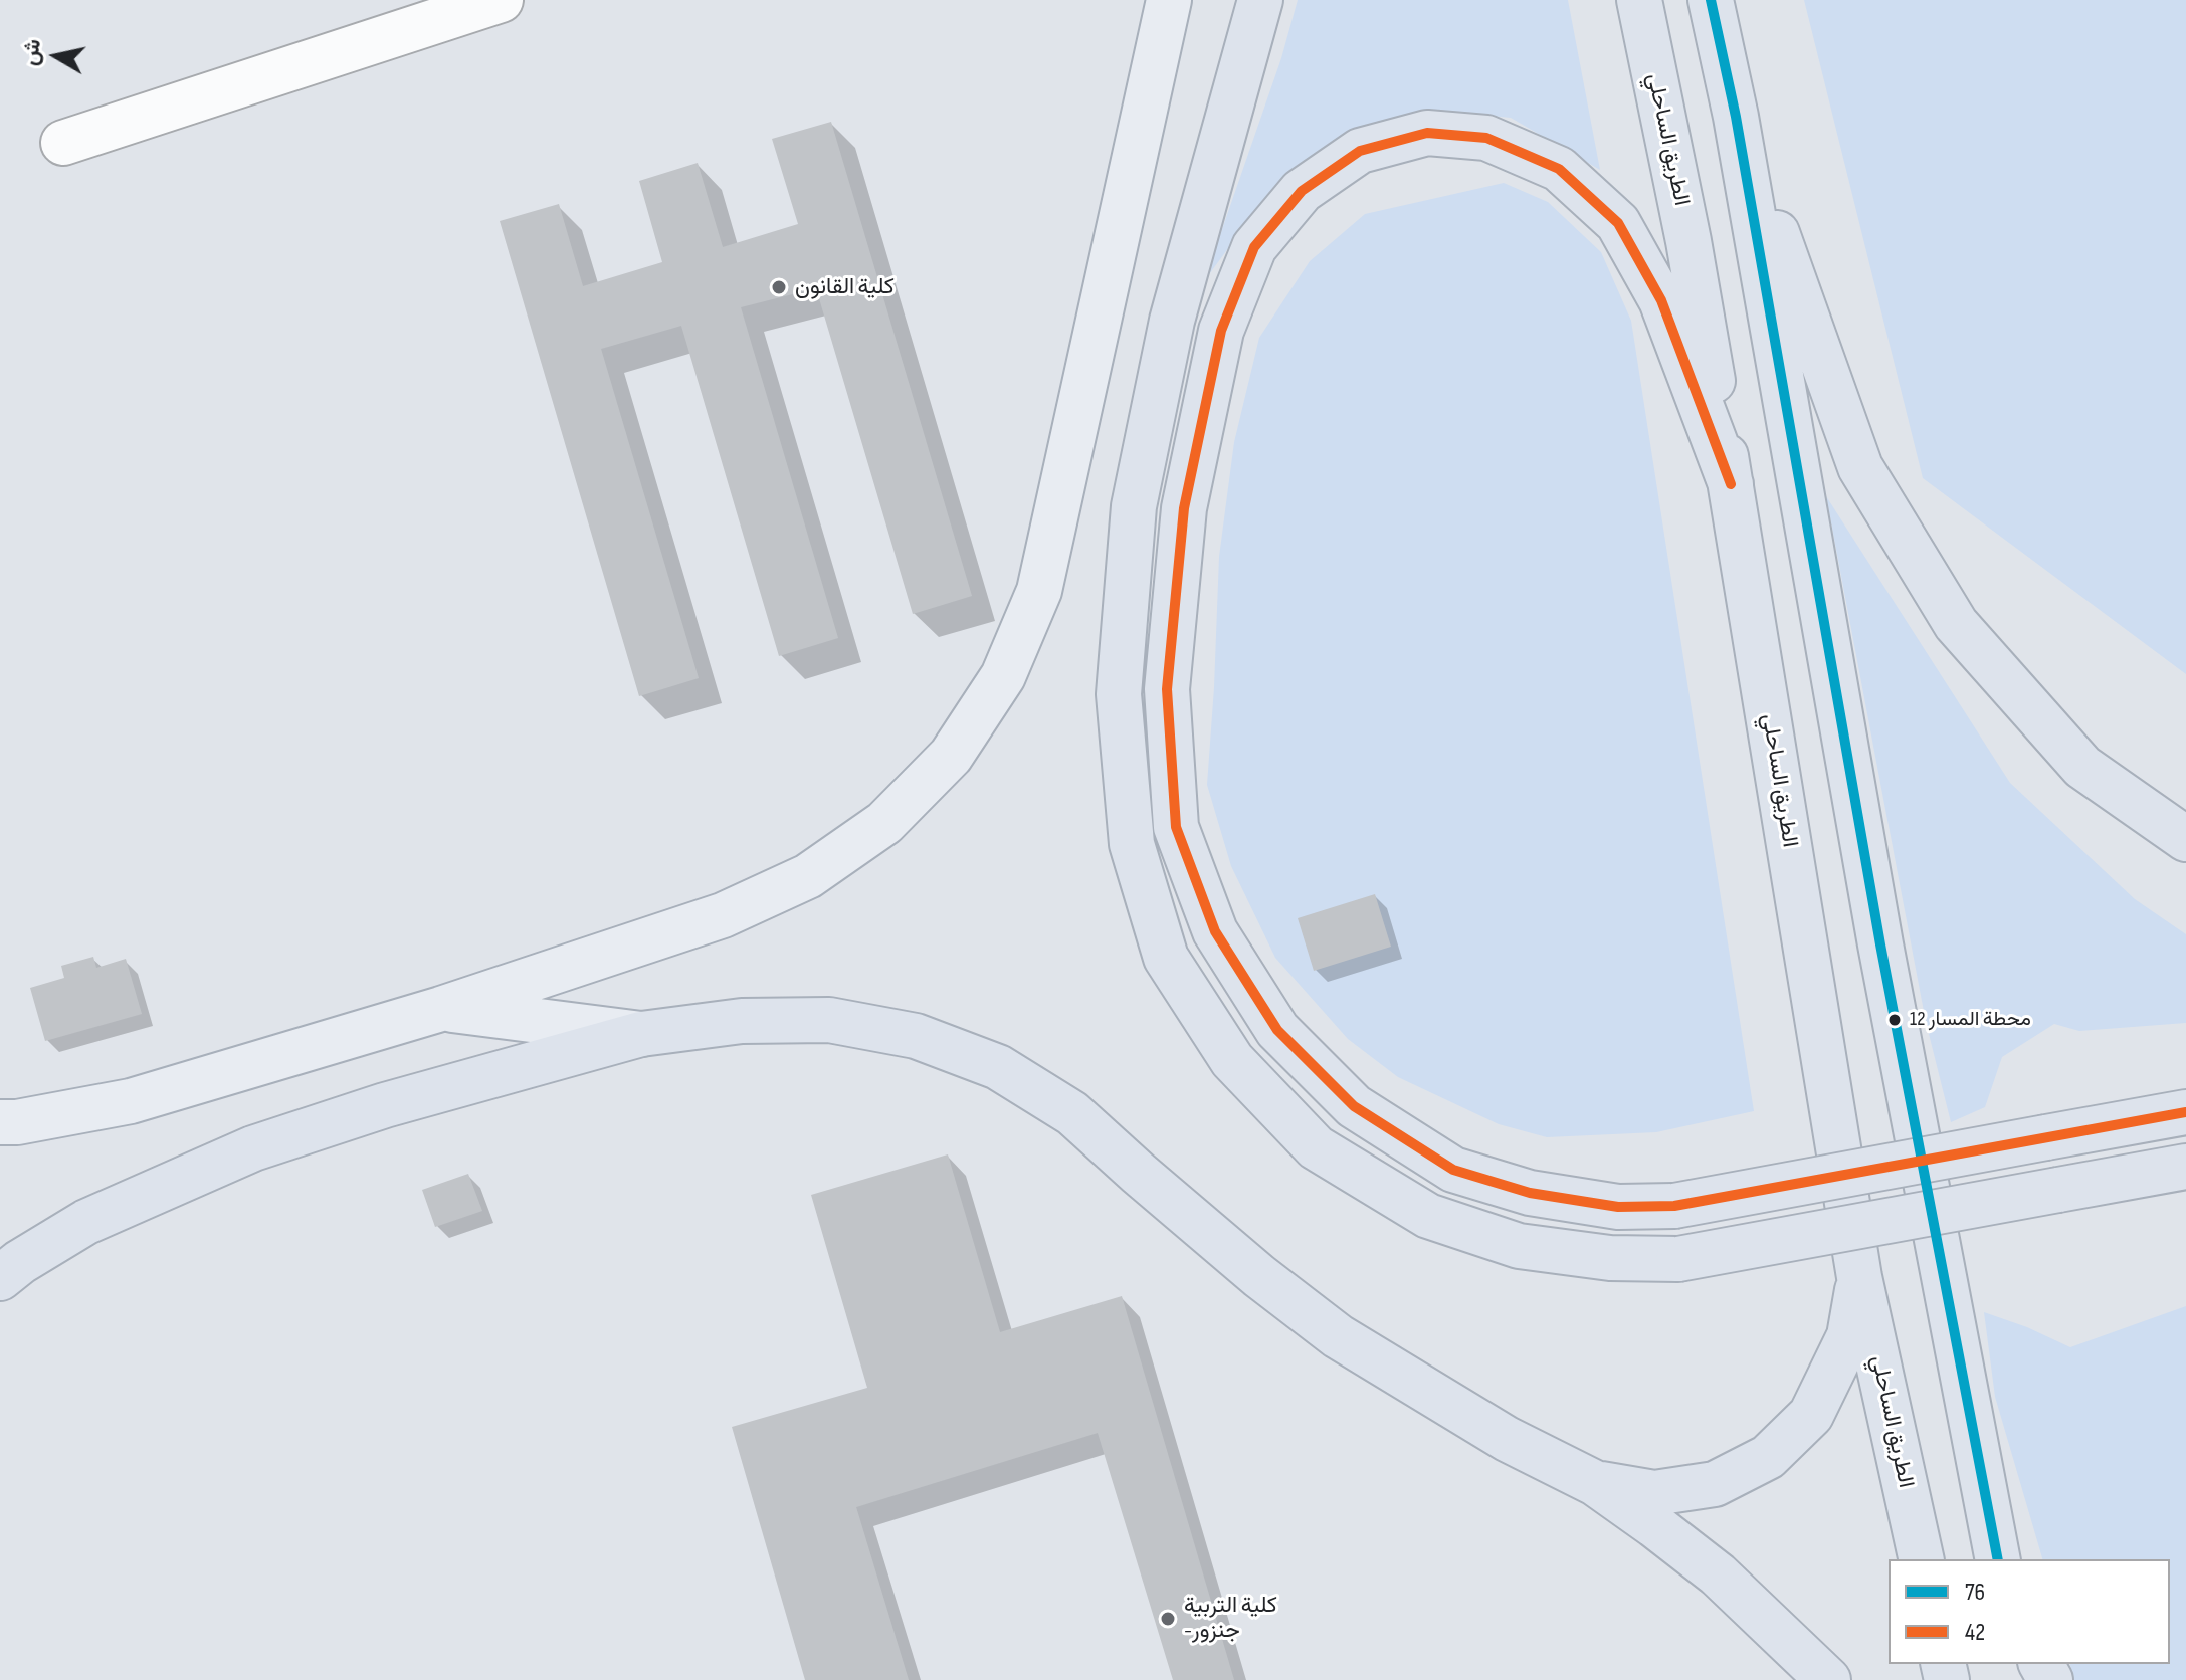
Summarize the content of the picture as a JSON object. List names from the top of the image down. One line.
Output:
{"streets":{"highway":["الطريق الساحلي"]},"places":["كلية القانون","محطة المسار 12","كلية التربية -جنزور"],"lines":["transit line 76","transit line 42"],"legend":["76","42"],"north":"left"}
